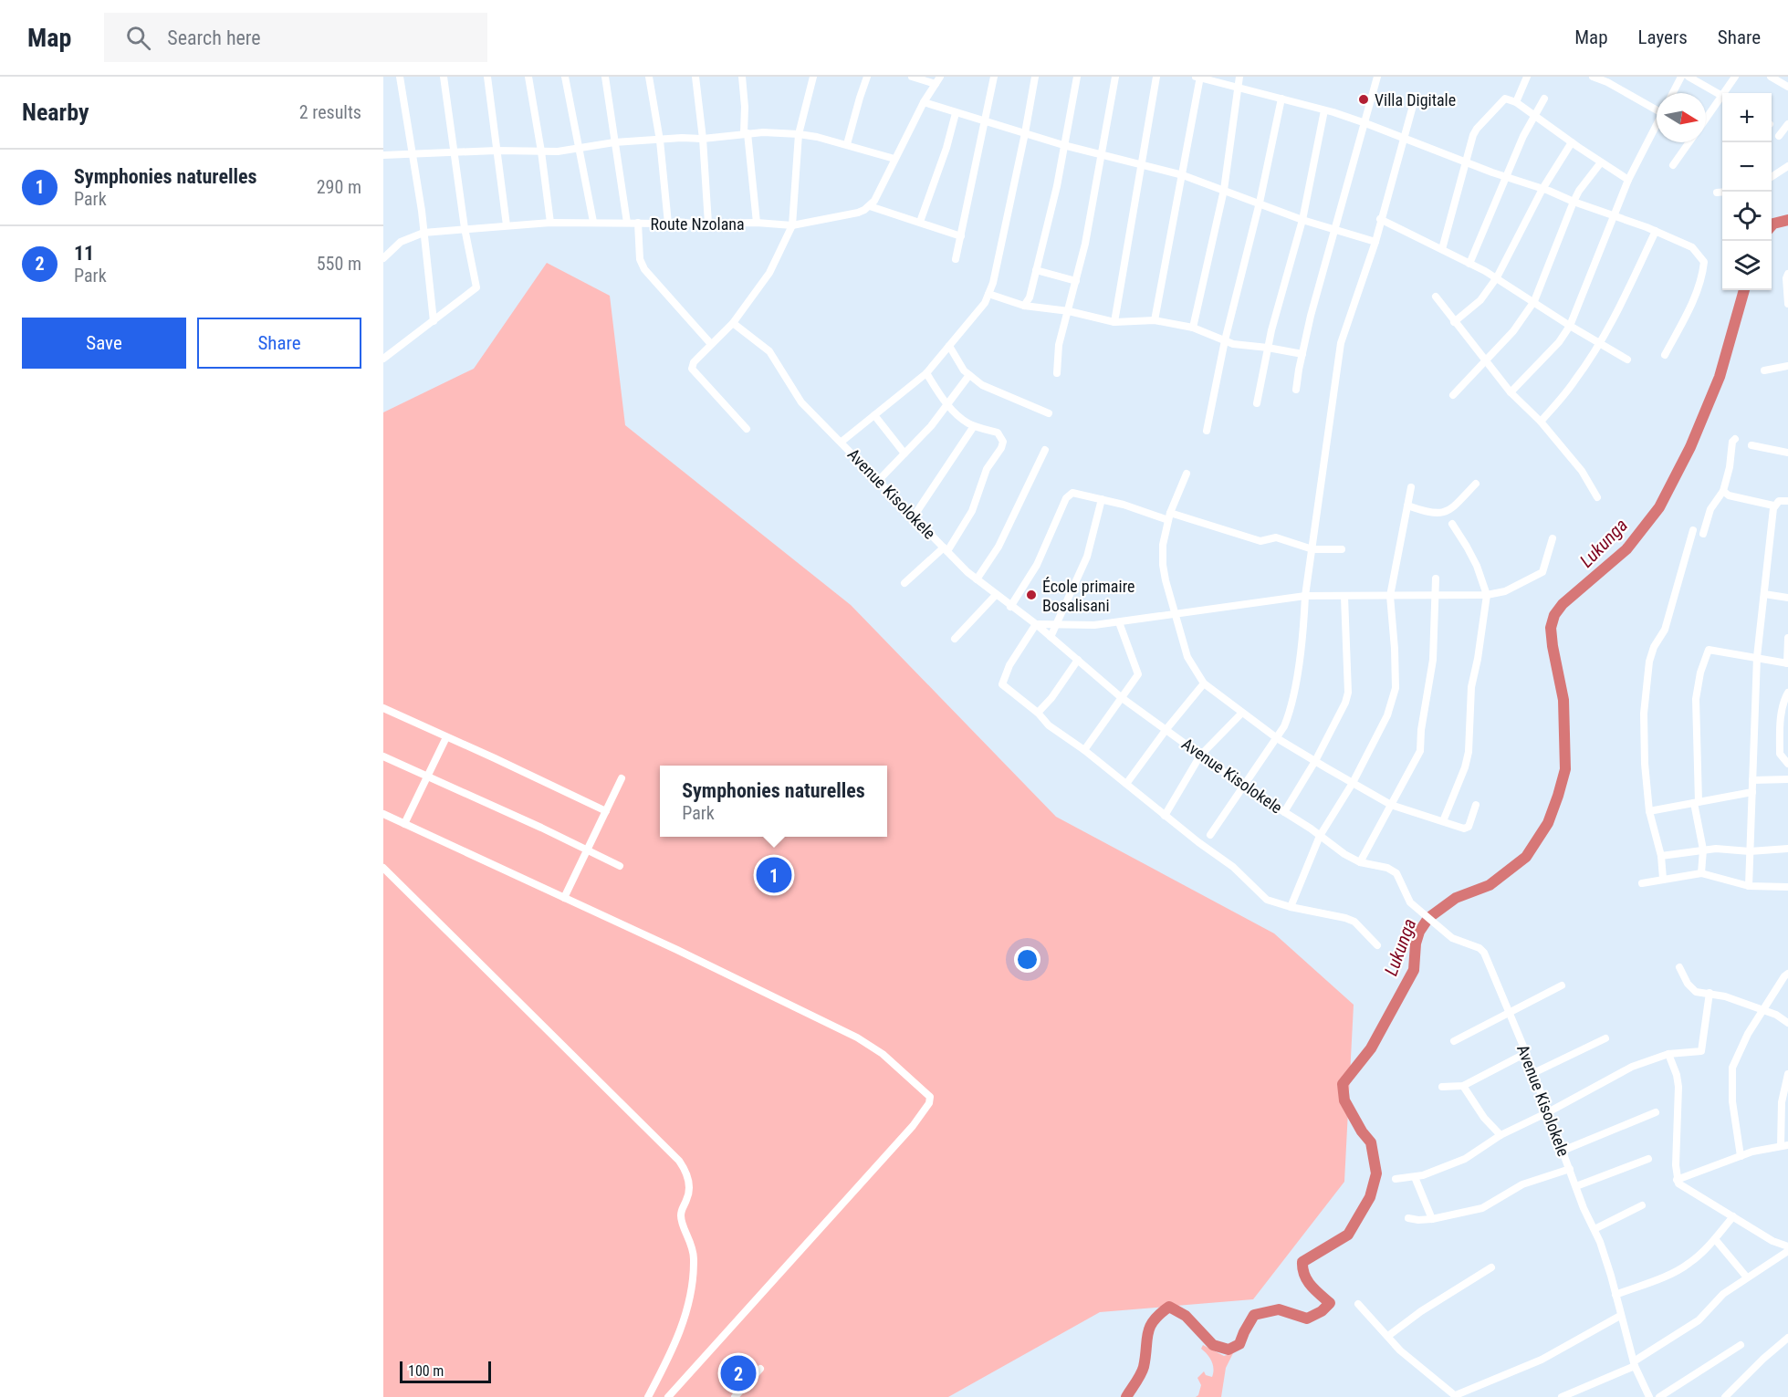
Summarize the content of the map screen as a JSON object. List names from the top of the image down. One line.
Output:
{"streets":{"street":["Route Nzolana","Avenue Kisolokele"]},"water":["Lukunga"],"places":["Villa Digitale","École primaire Bosalisani"],"scale_bar":"100 m","north":"right","page":{"header":"Map","search":"Search here","nav":["Map","Layers","Share"],"heading":["Nearby","2 results"],"map_buttons":["+","−"],"list":[{"mark":"1","name":"Symphonies naturelles","note":"Park","value":"290 m"},{"mark":"2","name":"11","note":"Park","value":"550 m"}],"buttons":["Save","Share"],"popup":["Symphonies naturelles","Park"],"pins":["1","2"],"scale":"100 m"}}
